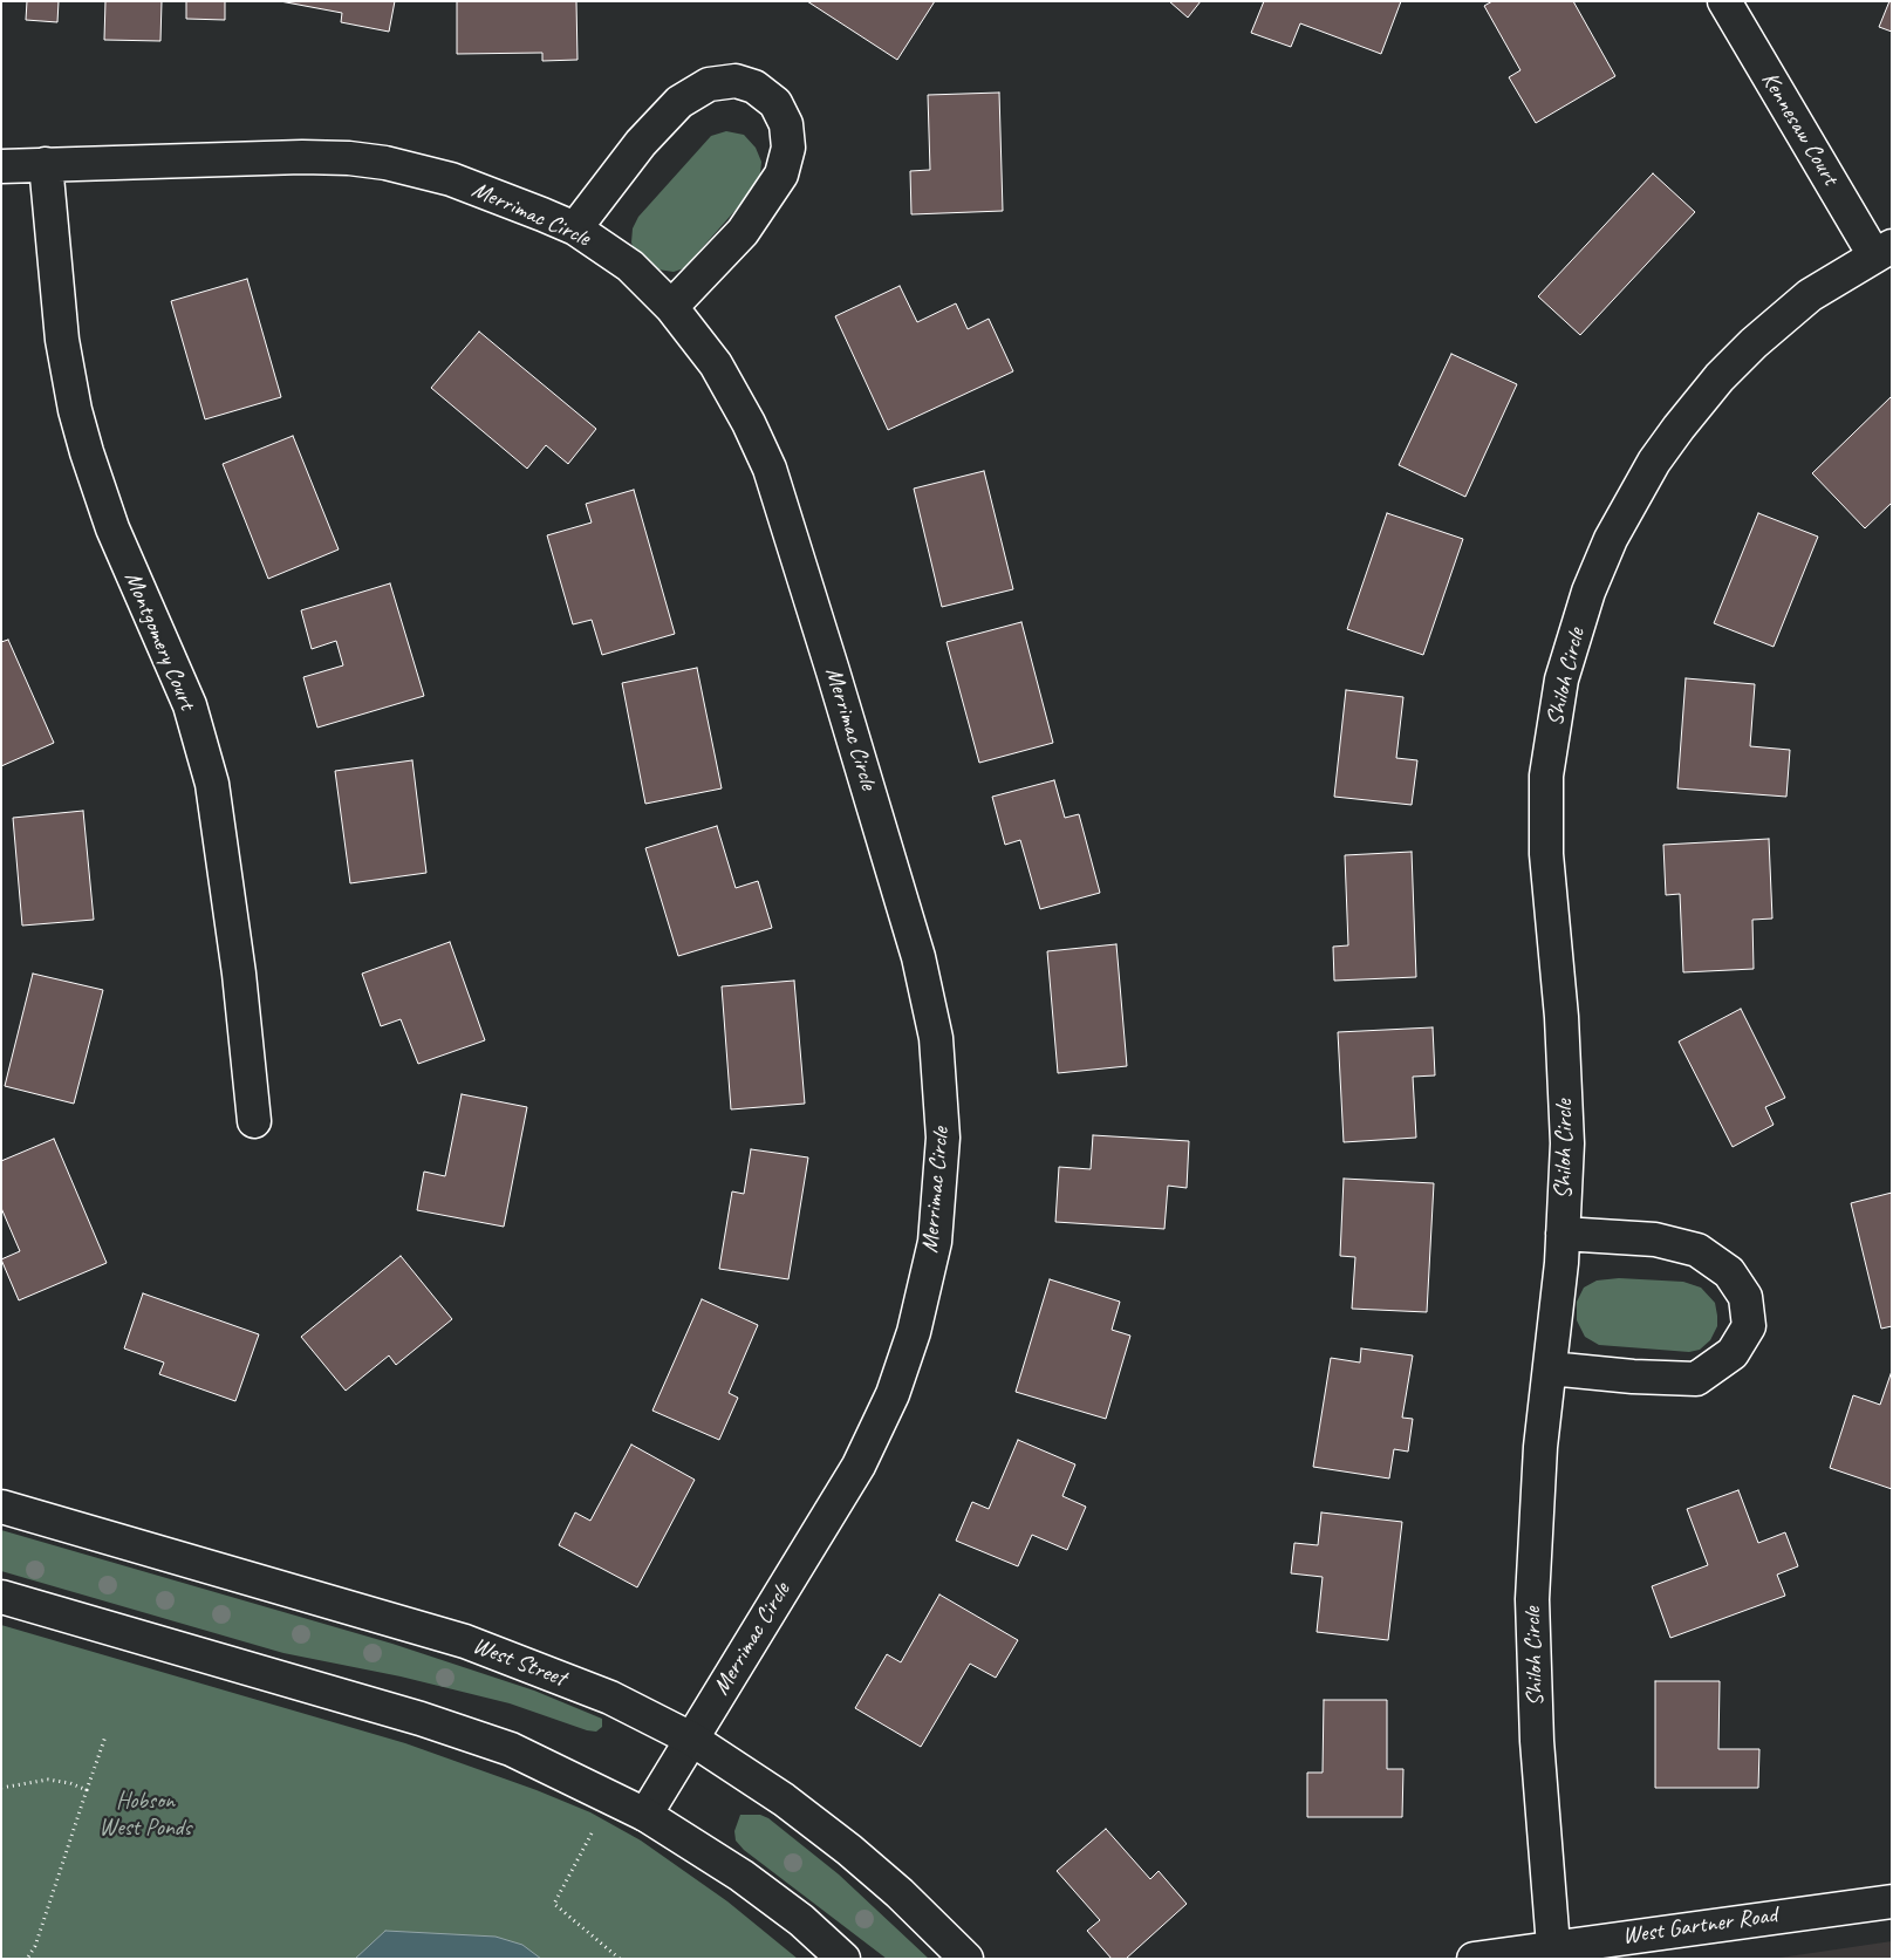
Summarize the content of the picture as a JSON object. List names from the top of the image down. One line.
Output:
{"streets":{"street":["Kennesaw Court","Merrimac Circle","Montgomery Court","Shiloh Circle","West Street","West Gartner Road"]},"crossings":[["Kennesaw Court","Shiloh Circle"],["Merrimac Circle","Montgomery Court"],["Merrimac Circle","West Street"],["Shiloh Circle","West Gartner Road"]],"parks":["Hobson West Ponds"]}
